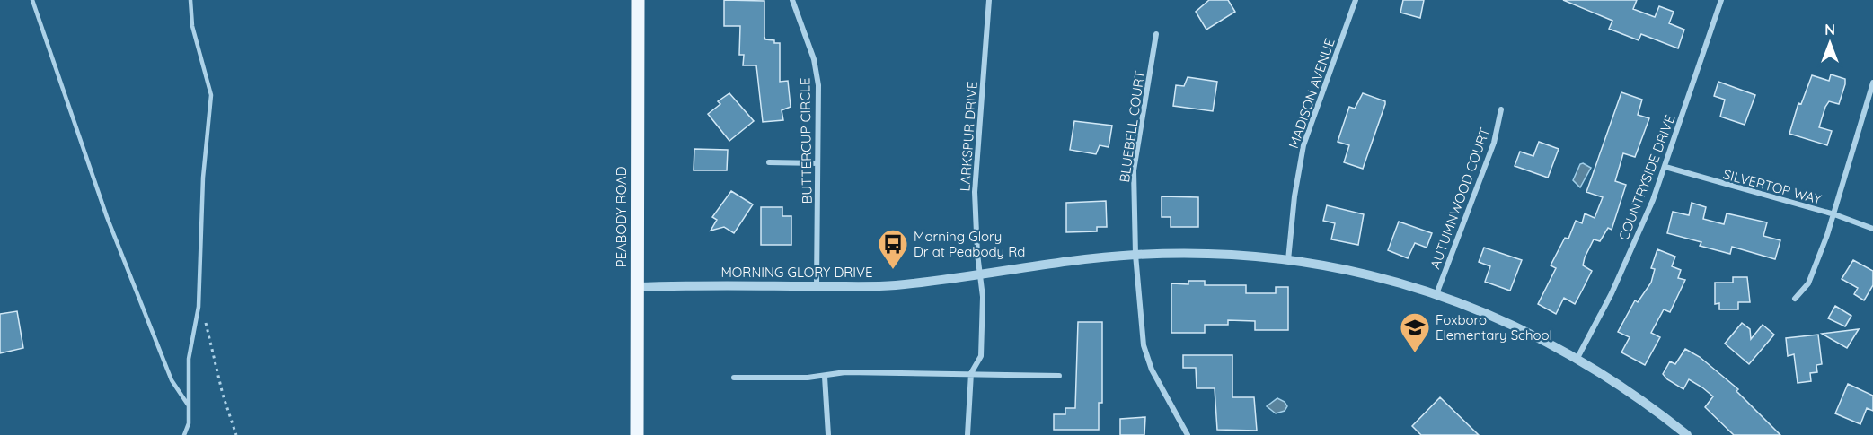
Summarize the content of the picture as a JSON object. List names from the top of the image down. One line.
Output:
{"streets":{"main road":["PEABODY ROAD"],"street":["MADISON AVENUE","BLUEBELL COURT","LARKSPUR DRIVE","BUTTERCUP CIRCLE","COUNTRYSIDE DRIVE","SILVERTOP WAY","AUTUMNWOOD COURT","MORNING GLORY DRIVE"]},"crossings":[["MADISON AVENUE","MORNING GLORY DRIVE"],["BLUEBELL COURT","MORNING GLORY DRIVE"],["LARKSPUR DRIVE","MORNING GLORY DRIVE"],["BUTTERCUP CIRCLE","MORNING GLORY DRIVE"],["COUNTRYSIDE DRIVE","SILVERTOP WAY"],["COUNTRYSIDE DRIVE","MORNING GLORY DRIVE"],["AUTUMNWOOD COURT","MORNING GLORY DRIVE"],["PEABODY ROAD","MORNING GLORY DRIVE"]],"places":{"bus stop":["Morning Glory Dr at Peabody Rd"],"school or university":["Foxboro Elementary School"]},"north":"top"}
